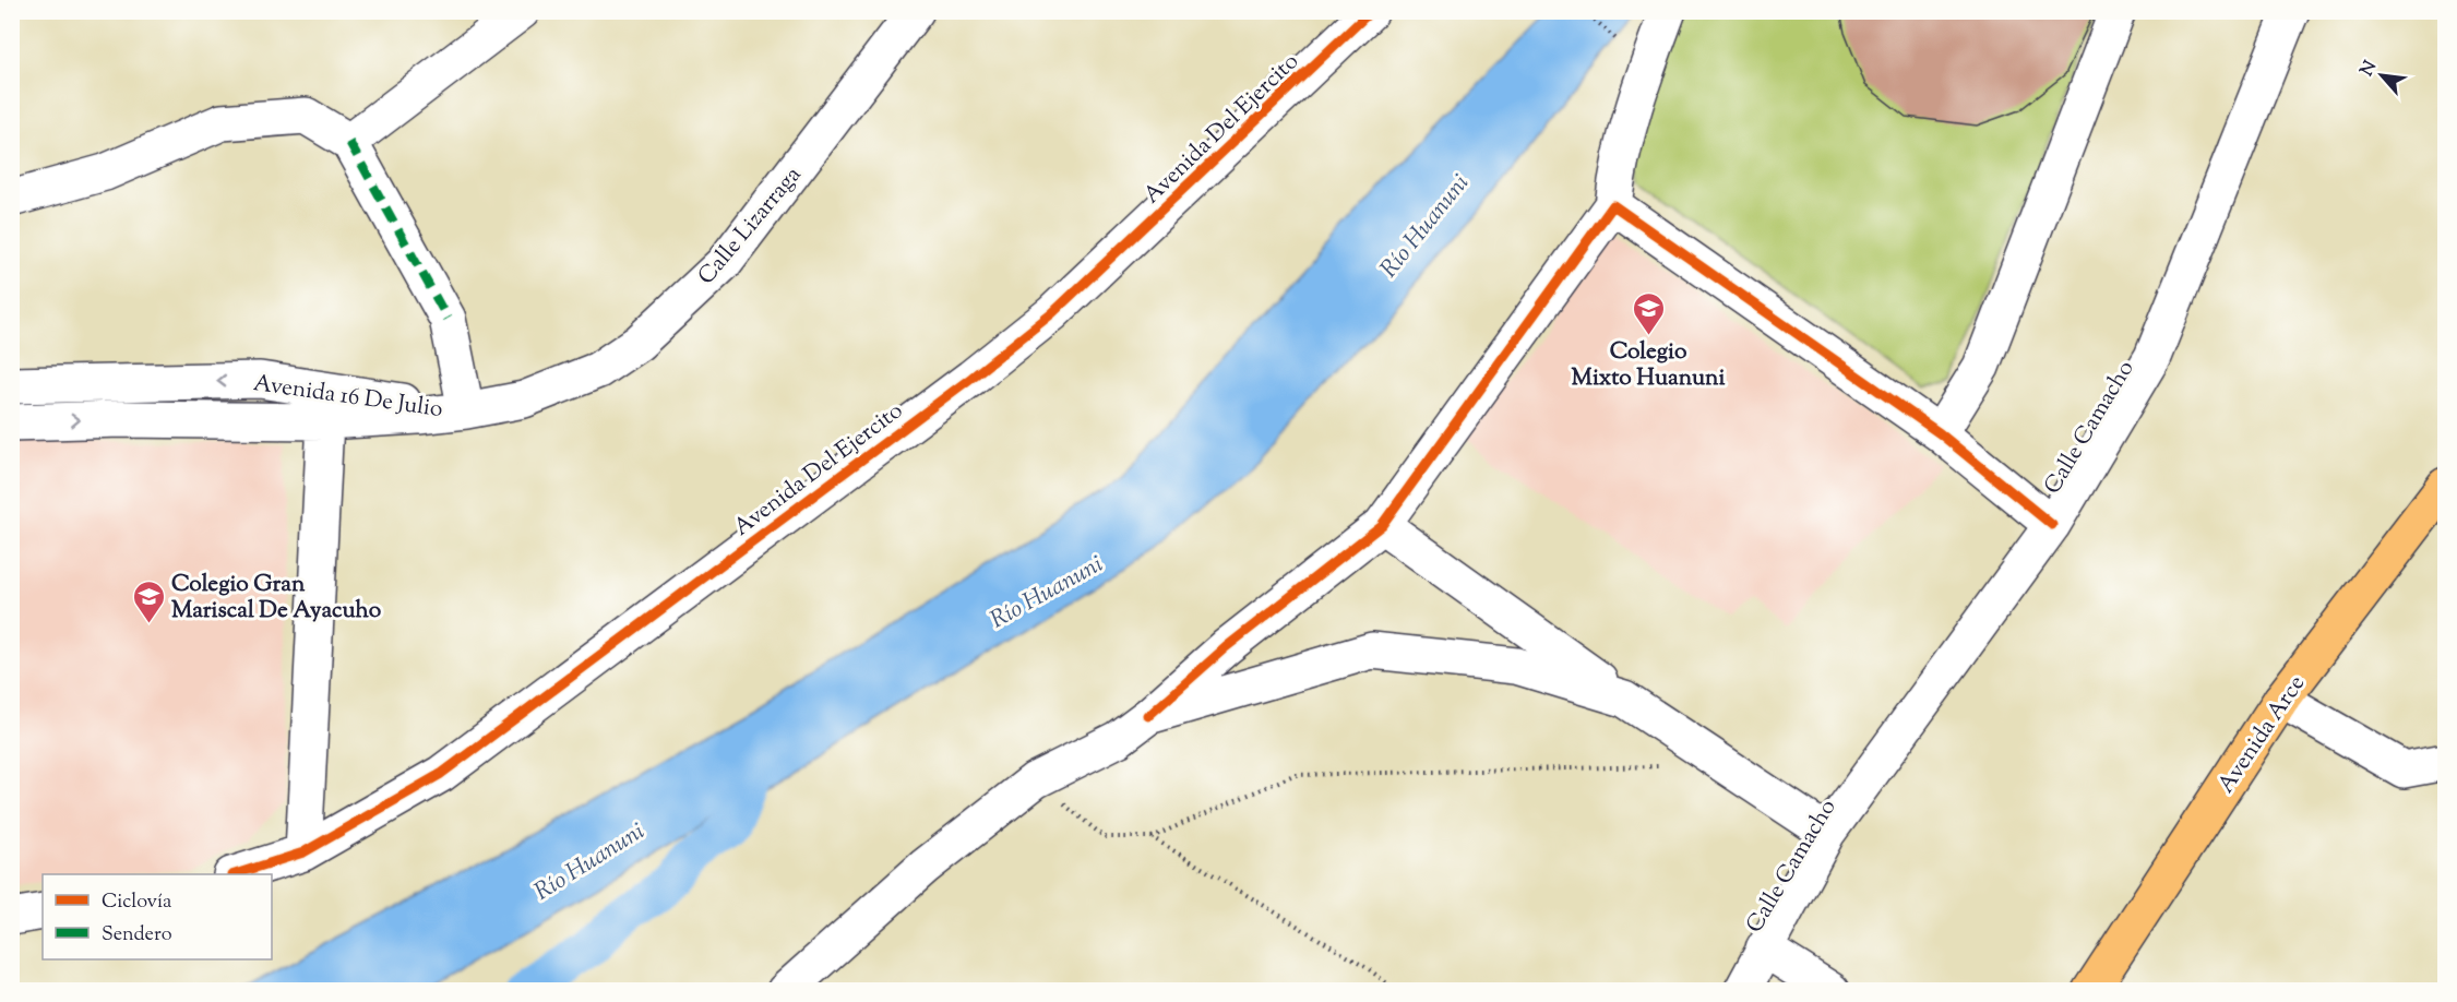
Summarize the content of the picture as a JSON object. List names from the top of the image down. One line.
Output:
{"streets":{"main road":["Avenida Arce"],"street":["Avenida Del Ejercito","Calle Lizarraga","Avenida 16 De Julio","Calle Camacho"]},"crossings":[["Calle Lizarraga","Avenida 16 De Julio"]],"water":["Río Huanuni"],"places":{"school or university":["Colegio Mixto Huanuni","Colegio Gran Mariscal De Ayacuho"]},"legend":["Ciclovía","Sendero"],"north":"top left"}
